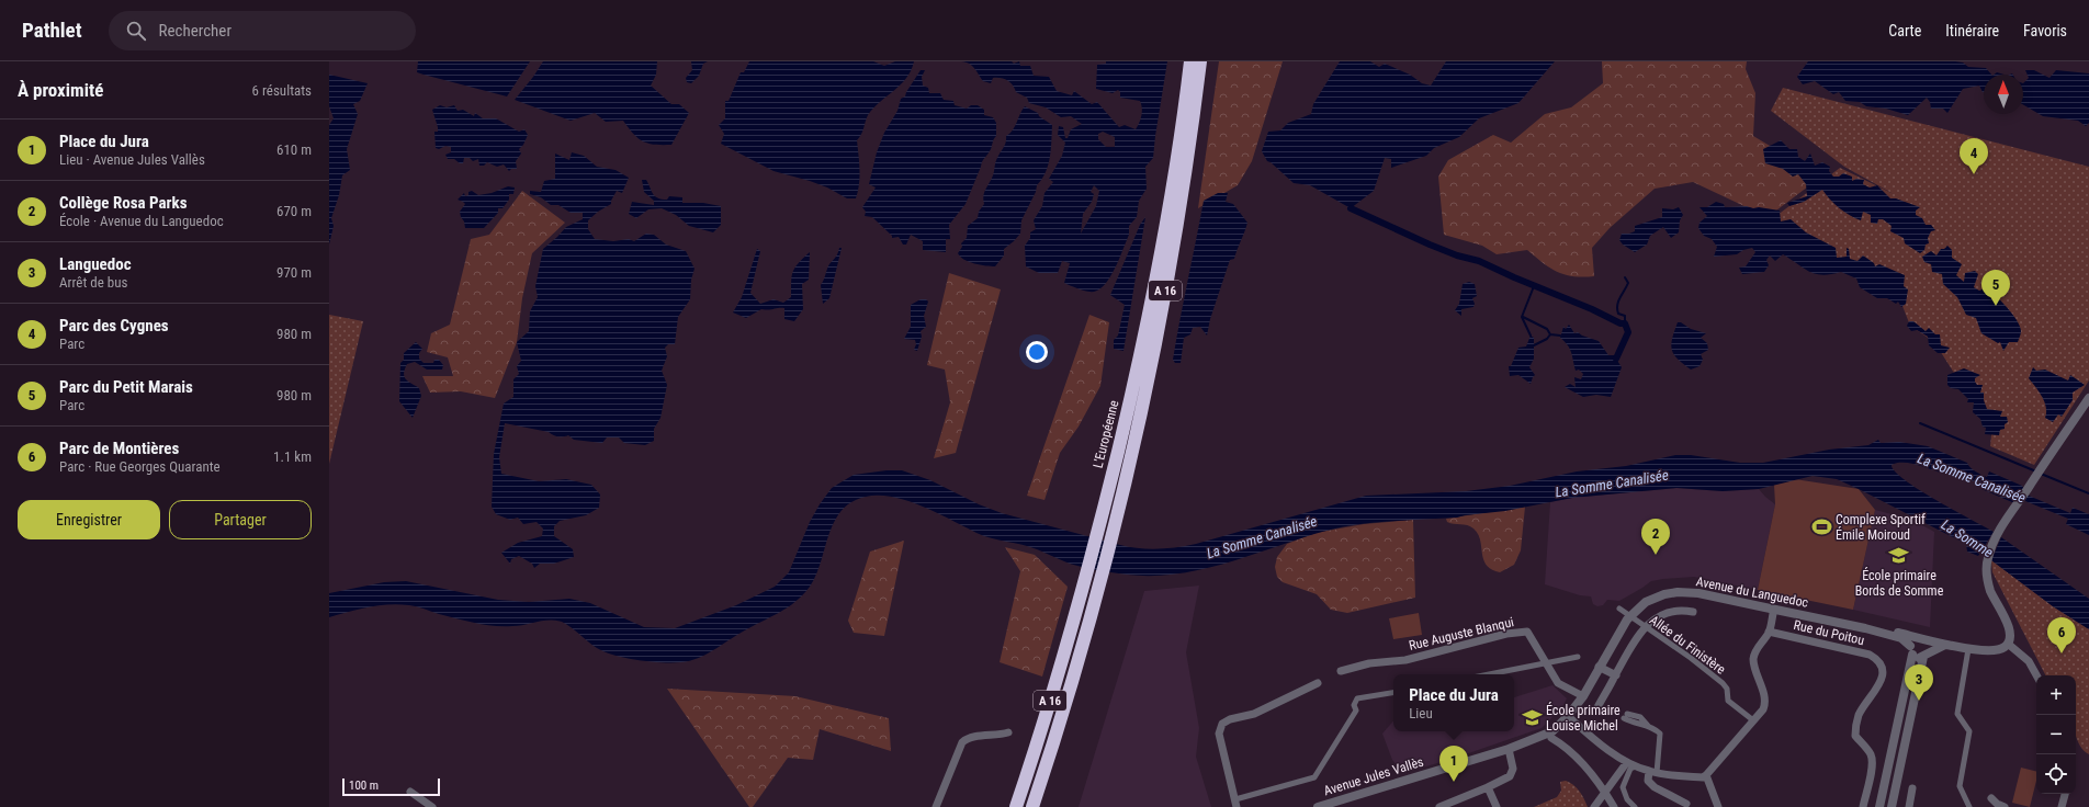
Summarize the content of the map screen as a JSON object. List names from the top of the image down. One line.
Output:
{"streets":{"highway":["A 16","L'Européenne"],"street":["Avenue du Languedoc","Rue du Poitou","Rue Auguste Blanqui","Allée du Finistère","Avenue Jules Vallès"]},"crossings":[["Avenue du Languedoc","Rue Auguste Blanqui"],["Avenue du Languedoc","Allée du Finistère"],["Avenue du Languedoc","Avenue Jules Vallès"]],"water":["La Somme Canalisée","La Somme"],"places":{"sports":["Complexe Sportif Émile Moiroud"],"school or university":["École primaire Bords de Somme","École primaire Louise Michel"]},"scale_bar":"100 m","north":"top","page":{"header":"Pathlet","search":"Rechercher","nav":["Carte","Itinéraire","Favoris"],"heading":["À proximité","6 résultats"],"list":[{"mark":"1","name":"Place du Jura","note":"Lieu · Avenue Jules Vallès","value":"610 m"},{"mark":"2","name":"Collège Rosa Parks","note":"École · Avenue du Languedoc","value":"670 m"},{"mark":"3","name":"Languedoc","note":"Arrêt de bus","value":"970 m"},{"mark":"4","name":"Parc des Cygnes","note":"Parc","value":"980 m"},{"mark":"5","name":"Parc du Petit Marais","note":"Parc","value":"980 m"},{"mark":"6","name":"Parc de Montières","note":"Parc · Rue Georges Quarante","value":"1.1 km"}],"pins":["4","5","2","6","3","1"],"buttons":["Enregistrer","Partager"],"popup":["Place du Jura","Lieu"],"map_buttons":["+","−"],"scale":"100 m"}}
